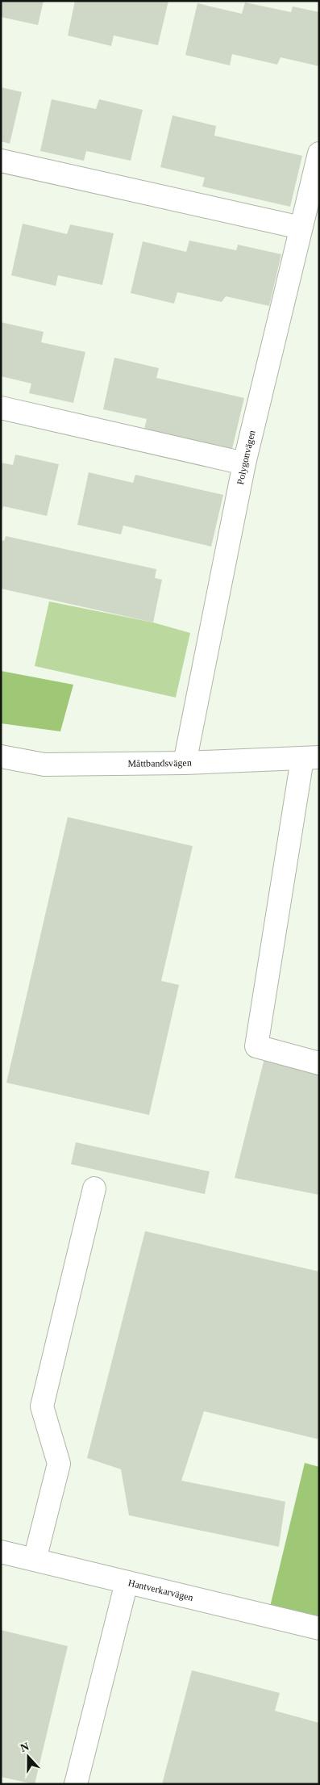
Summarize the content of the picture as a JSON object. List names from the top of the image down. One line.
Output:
{"streets":{"street":["Polygonvägen","Måttbandsvägen","Hantverkarvägen"]},"crossings":[["Polygonvägen","Måttbandsvägen"]],"north":"top"}
